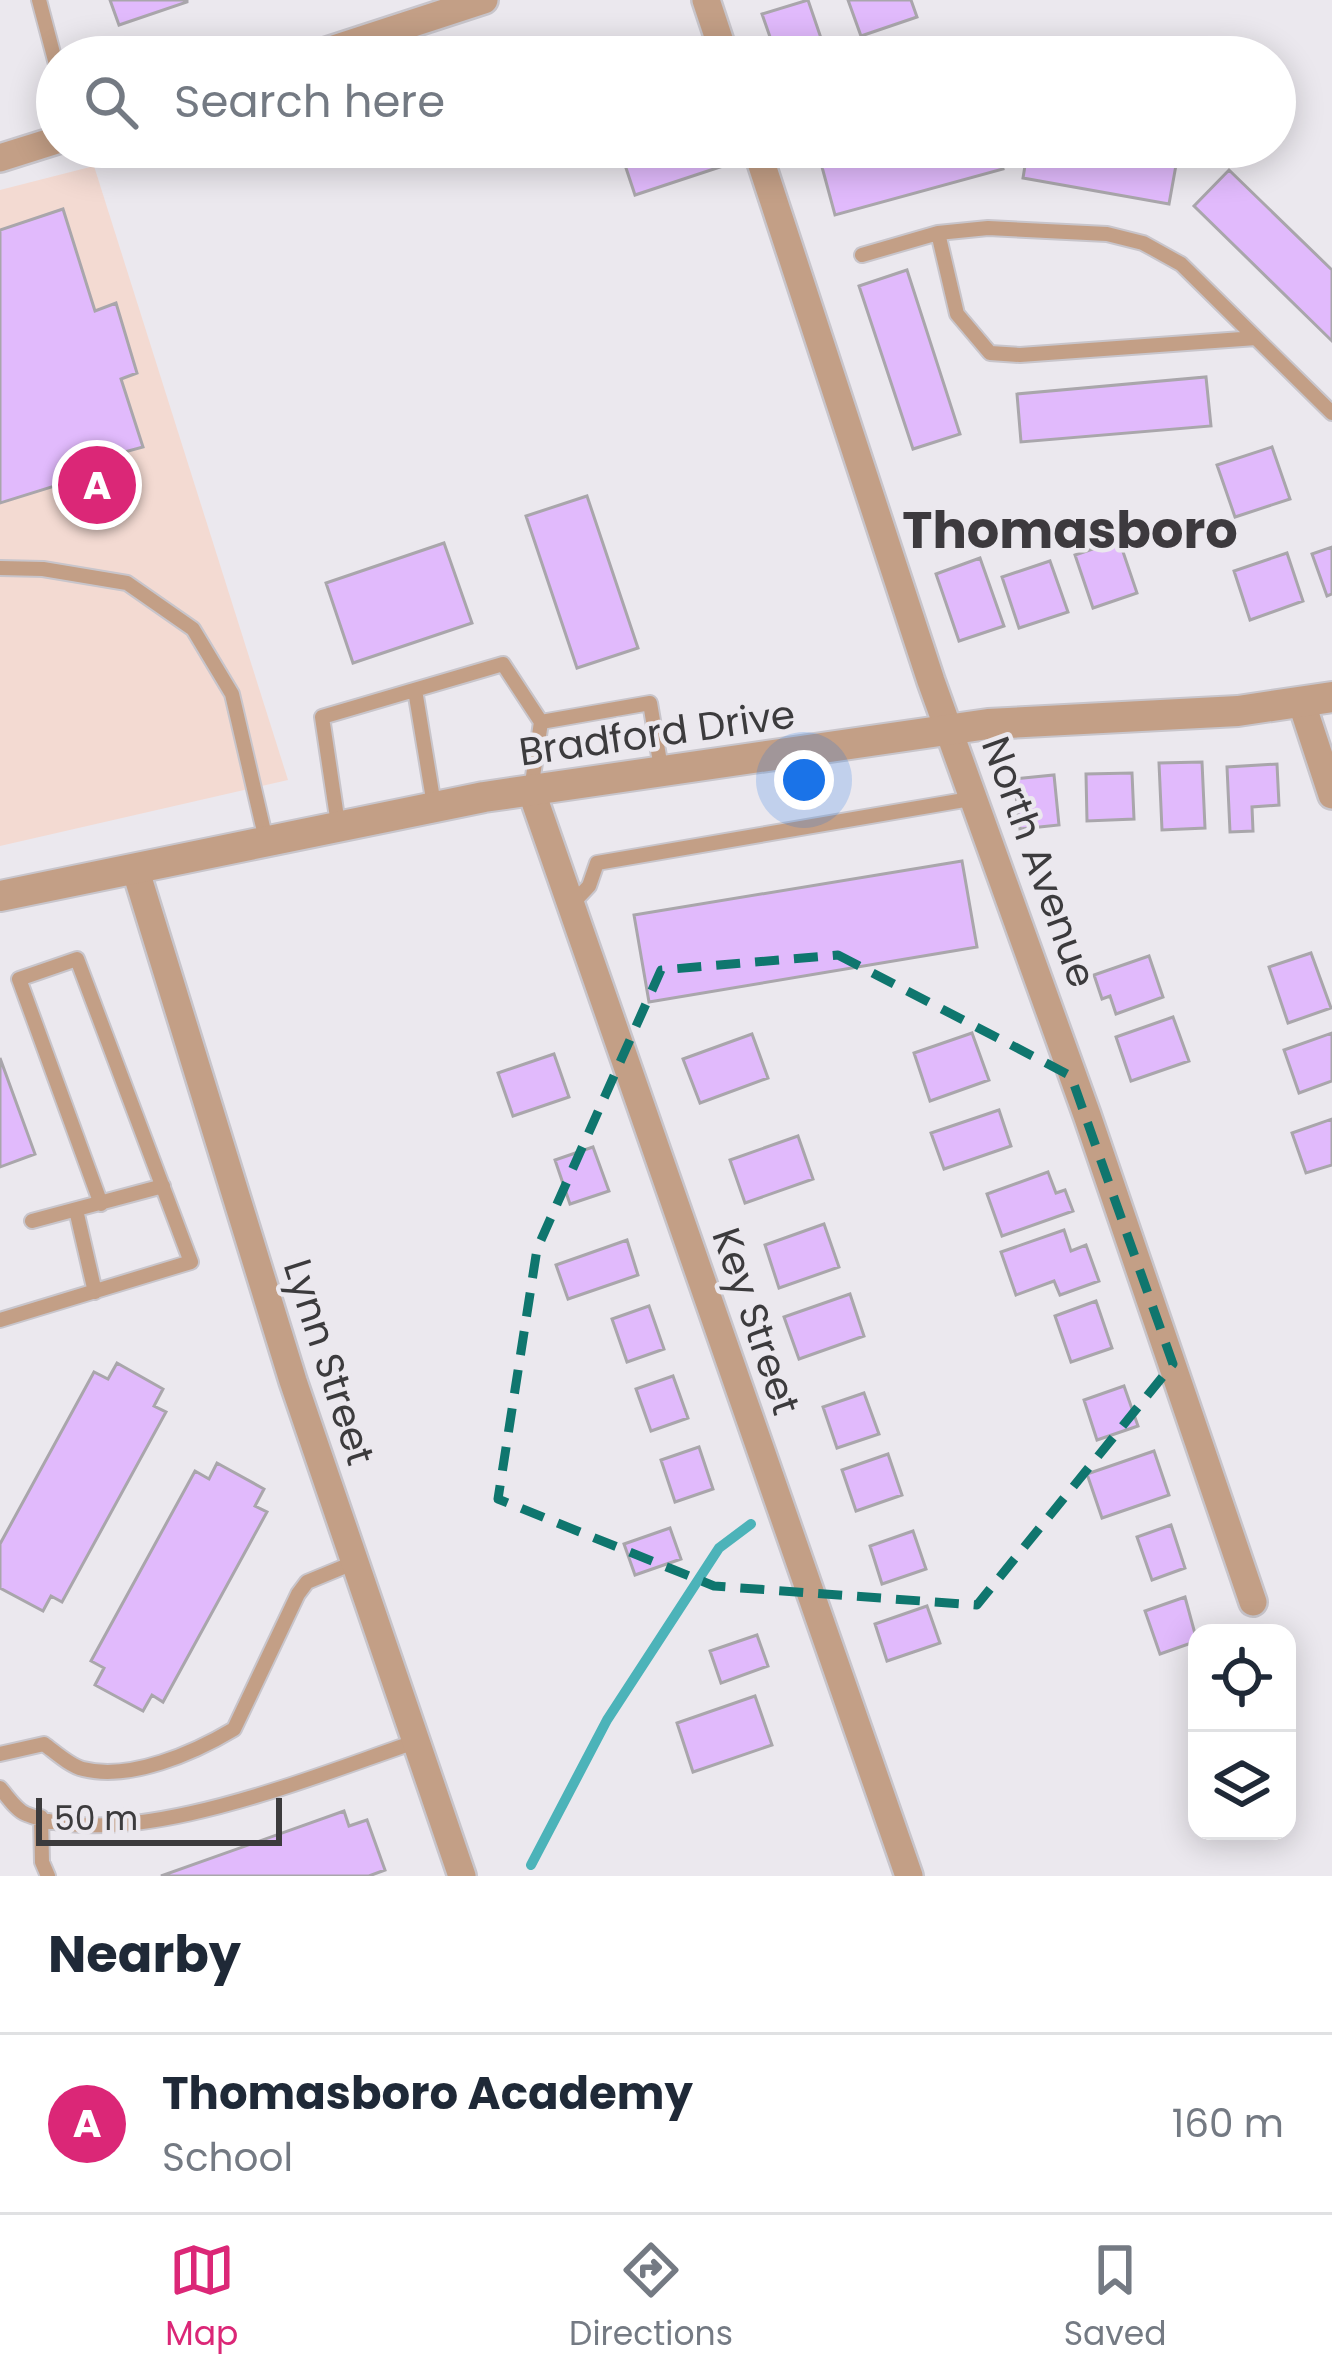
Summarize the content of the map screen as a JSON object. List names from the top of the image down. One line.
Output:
{"streets":{"street":["Bradford Drive","North Avenue","Key Street","Lynn Street"]},"crossings":[["Bradford Drive","North Avenue"],["Bradford Drive","Key Street"],["Bradford Drive","Lynn Street"]],"districts":["Thomasboro"],"scale_bar":"50 m","page":{"search":"Search here","pins":"A","scale":"50 m","heading":"Nearby","list":[{"mark":"A","name":"Thomasboro Academy","note":"School","value":"160 m"}],"nav":["Map","Directions","Saved"]}}
